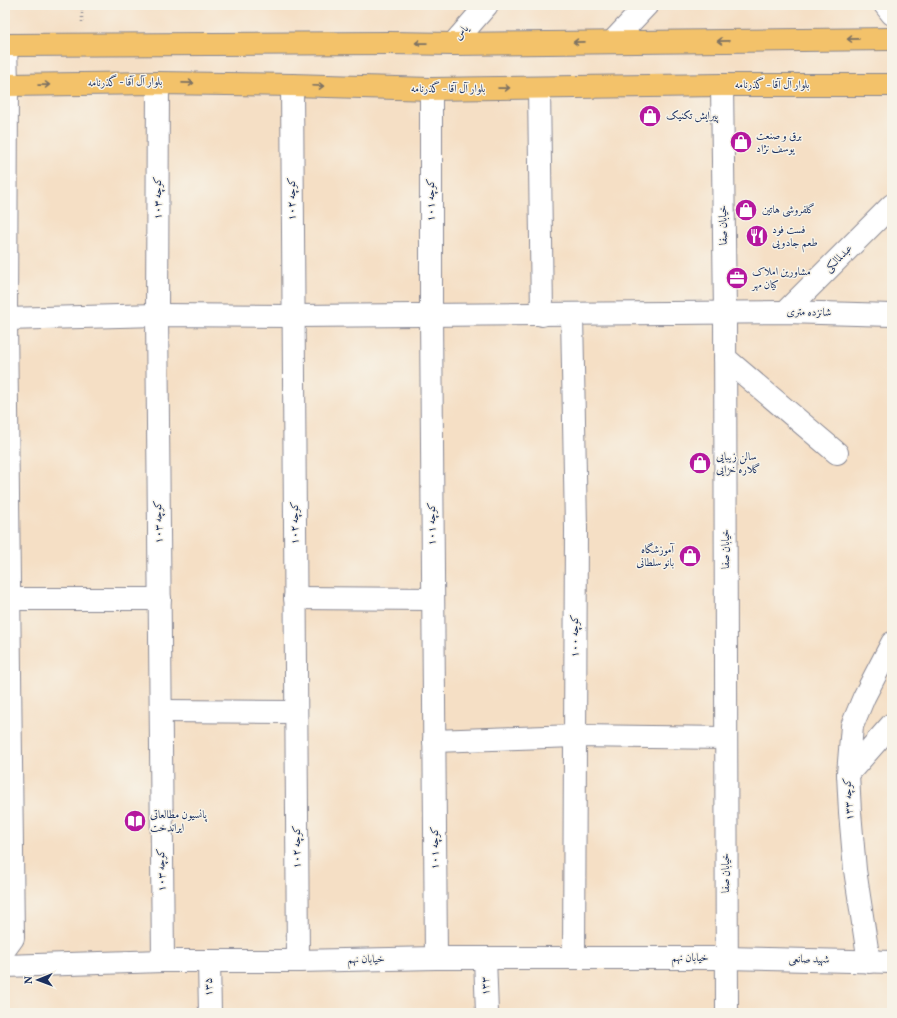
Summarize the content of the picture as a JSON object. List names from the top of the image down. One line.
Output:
{"streets":{"main road":["بلوار آل آقا - گذرنامه"],"street":["یاس","کوچه ۱۰۳","کوچه ۱۰۲","کوچه ۱۰۱","خیابان صفا","عبدلمالکی","شانزده متری","کوچه ۱۰۰","کوچه ۱۳۳","خیابان نهم","شهید صانعی","۱۳۳","۱۳۵"]},"crossings":[["بلوار آل آقا - گذرنامه","کوچه ۱۰۳"],["بلوار آل آقا - گذرنامه","کوچه ۱۰۲"],["بلوار آل آقا - گذرنامه","کوچه ۱۰۱"],["بلوار آل آقا - گذرنامه","خیابان صفا"],["کوچه ۱۰۳","شانزده متری"],["کوچه ۱۰۳","خیابان نهم"],["کوچه ۱۰۲","شانزده متری"],["کوچه ۱۰۲","خیابان نهم"],["کوچه ۱۰۱","شانزده متری"],["کوچه ۱۰۱","خیابان نهم"],["خیابان صفا","شانزده متری"],["خیابان صفا","خیابان نهم"],["خیابان صفا","شهید صانعی"],["عبدلمالکی","شانزده متری"],["شانزده متری","کوچه ۱۰۰"],["کوچه ۱۰۰","خیابان نهم"],["کوچه ۱۳۳","شهید صانعی"],["خیابان نهم","شهید صانعی"],["خیابان نهم","۱۳۳"],["خیابان نهم","۱۳۵"]],"places":{"shop":["پیرایش تکنیک","برق و صنعت یوسف نژاد","گلفروشی هاتین","سالن زیبایی گلاره خزایی","آموزشگاه بانو سلطانی"],"restaurant":["فست فود طعم جادویی"],"office":["مشاورین املاک کیان مهر"],"library":["پانسیون مطالعاتی ایراندخت"]},"north":"left"}
